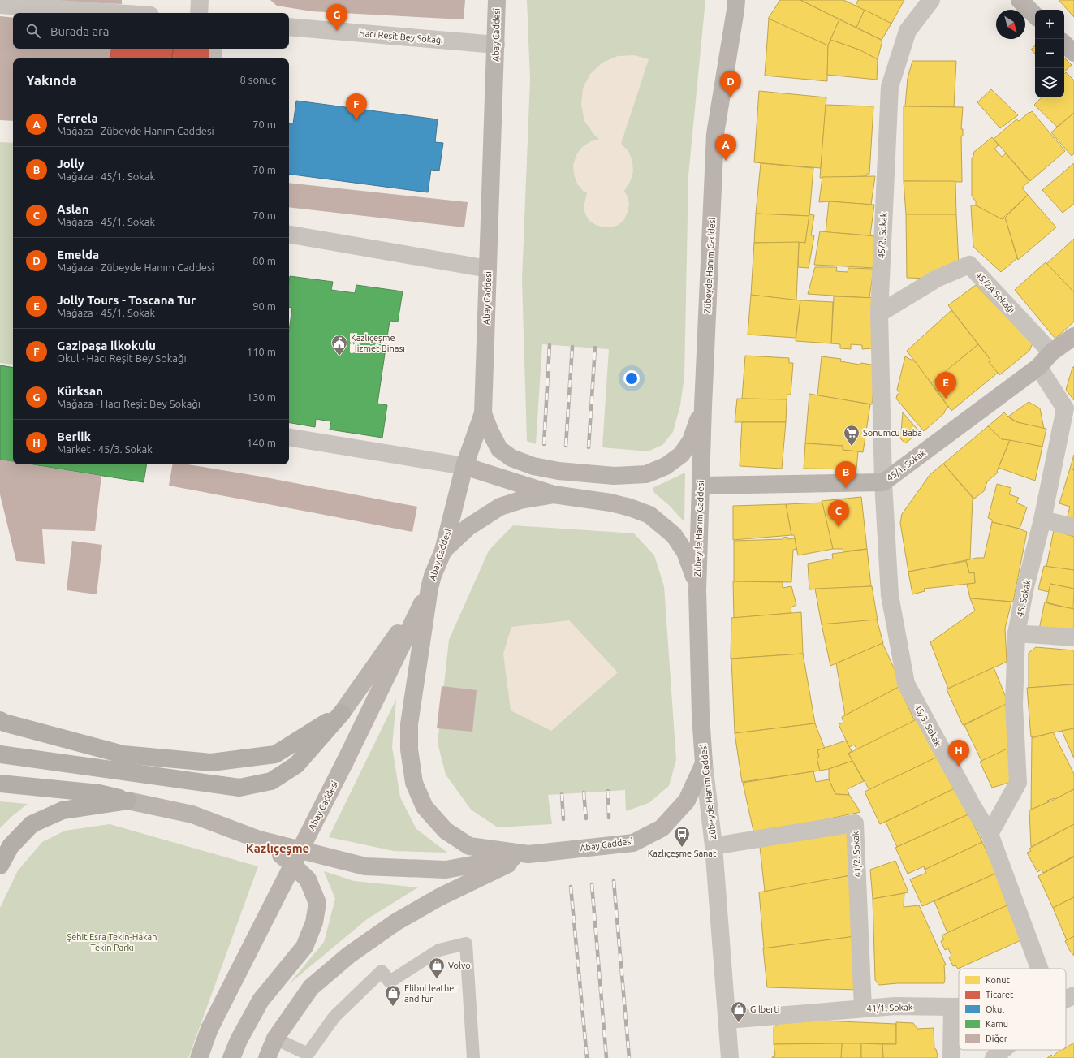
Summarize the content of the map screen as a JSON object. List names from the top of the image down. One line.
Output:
{"streets":{"main road":["Abay Caddesi","Zübeyde Hanım Caddesi","45/1. Sokak"],"street":["Hacı Reşit Bey Sokağı","45/2. Sokak","45/2A Sokağı","45. Sokak","45/3. Sokak","41/2. Sokak","41/1. Sokak"]},"crossings":[["Abay Caddesi","Hacı Reşit Bey Sokağı"],["Abay Caddesi","Zübeyde Hanım Caddesi"],["45/2. Sokak","45/2A Sokağı"],["45/2. Sokak","45/1. Sokak"],["45/2. Sokak","45/3. Sokak"],["Zübeyde Hanım Caddesi","45/1. Sokak"],["Zübeyde Hanım Caddesi","41/2. Sokak"],["Zübeyde Hanım Caddesi","41/1. Sokak"],["45/2A Sokağı","45/1. Sokak"],["45/1. Sokak","45. Sokak"],["45/1. Sokak","45/3. Sokak"],["45. Sokak","45/3. Sokak"],["41/2. Sokak","41/1. Sokak"]],"districts":["Kazlıçeşme"],"parks":["Şehit Esra Tekin-Hakan Tekin Parkı"],"places":{"public building":["Kazlıçeşme Hizmet Binası"],"supermarket":["Sonumcu Baba"],"bus stop":["Kazlıçeşme Sanat"],"shop":["Volvo","Elibol leather and fur","Gilberti"]},"legend":["Konut","Ticaret","Okul","Kamu","Diğer"],"north":"bottom right","page":{"pins":["G","D","F","A","E","B","C","H"],"map_buttons":["+","−"],"search":"Burada ara","heading":["Yakında","8 sonuç"],"list":[{"mark":"A","name":"Ferrela","note":"Mağaza · Zübeyde Hanım Caddesi","value":"70 m"},{"mark":"B","name":"Jolly","note":"Mağaza · 45/1. Sokak","value":"70 m"},{"mark":"C","name":"Aslan","note":"Mağaza · 45/1. Sokak","value":"70 m"},{"mark":"D","name":"Emelda","note":"Mağaza · Zübeyde Hanım Caddesi","value":"80 m"},{"mark":"E","name":"Jolly Tours - Toscana Tur","note":"Mağaza · 45/1. Sokak","value":"90 m"},{"mark":"F","name":"Gazipaşa ilkokulu","note":"Okul · Hacı Reşit Bey Sokağı","value":"110 m"},{"mark":"G","name":"Kürksan","note":"Mağaza · Hacı Reşit Bey Sokağı","value":"130 m"},{"mark":"H","name":"Berlik","note":"Market · 45/3. Sokak","value":"140 m"}]}}
